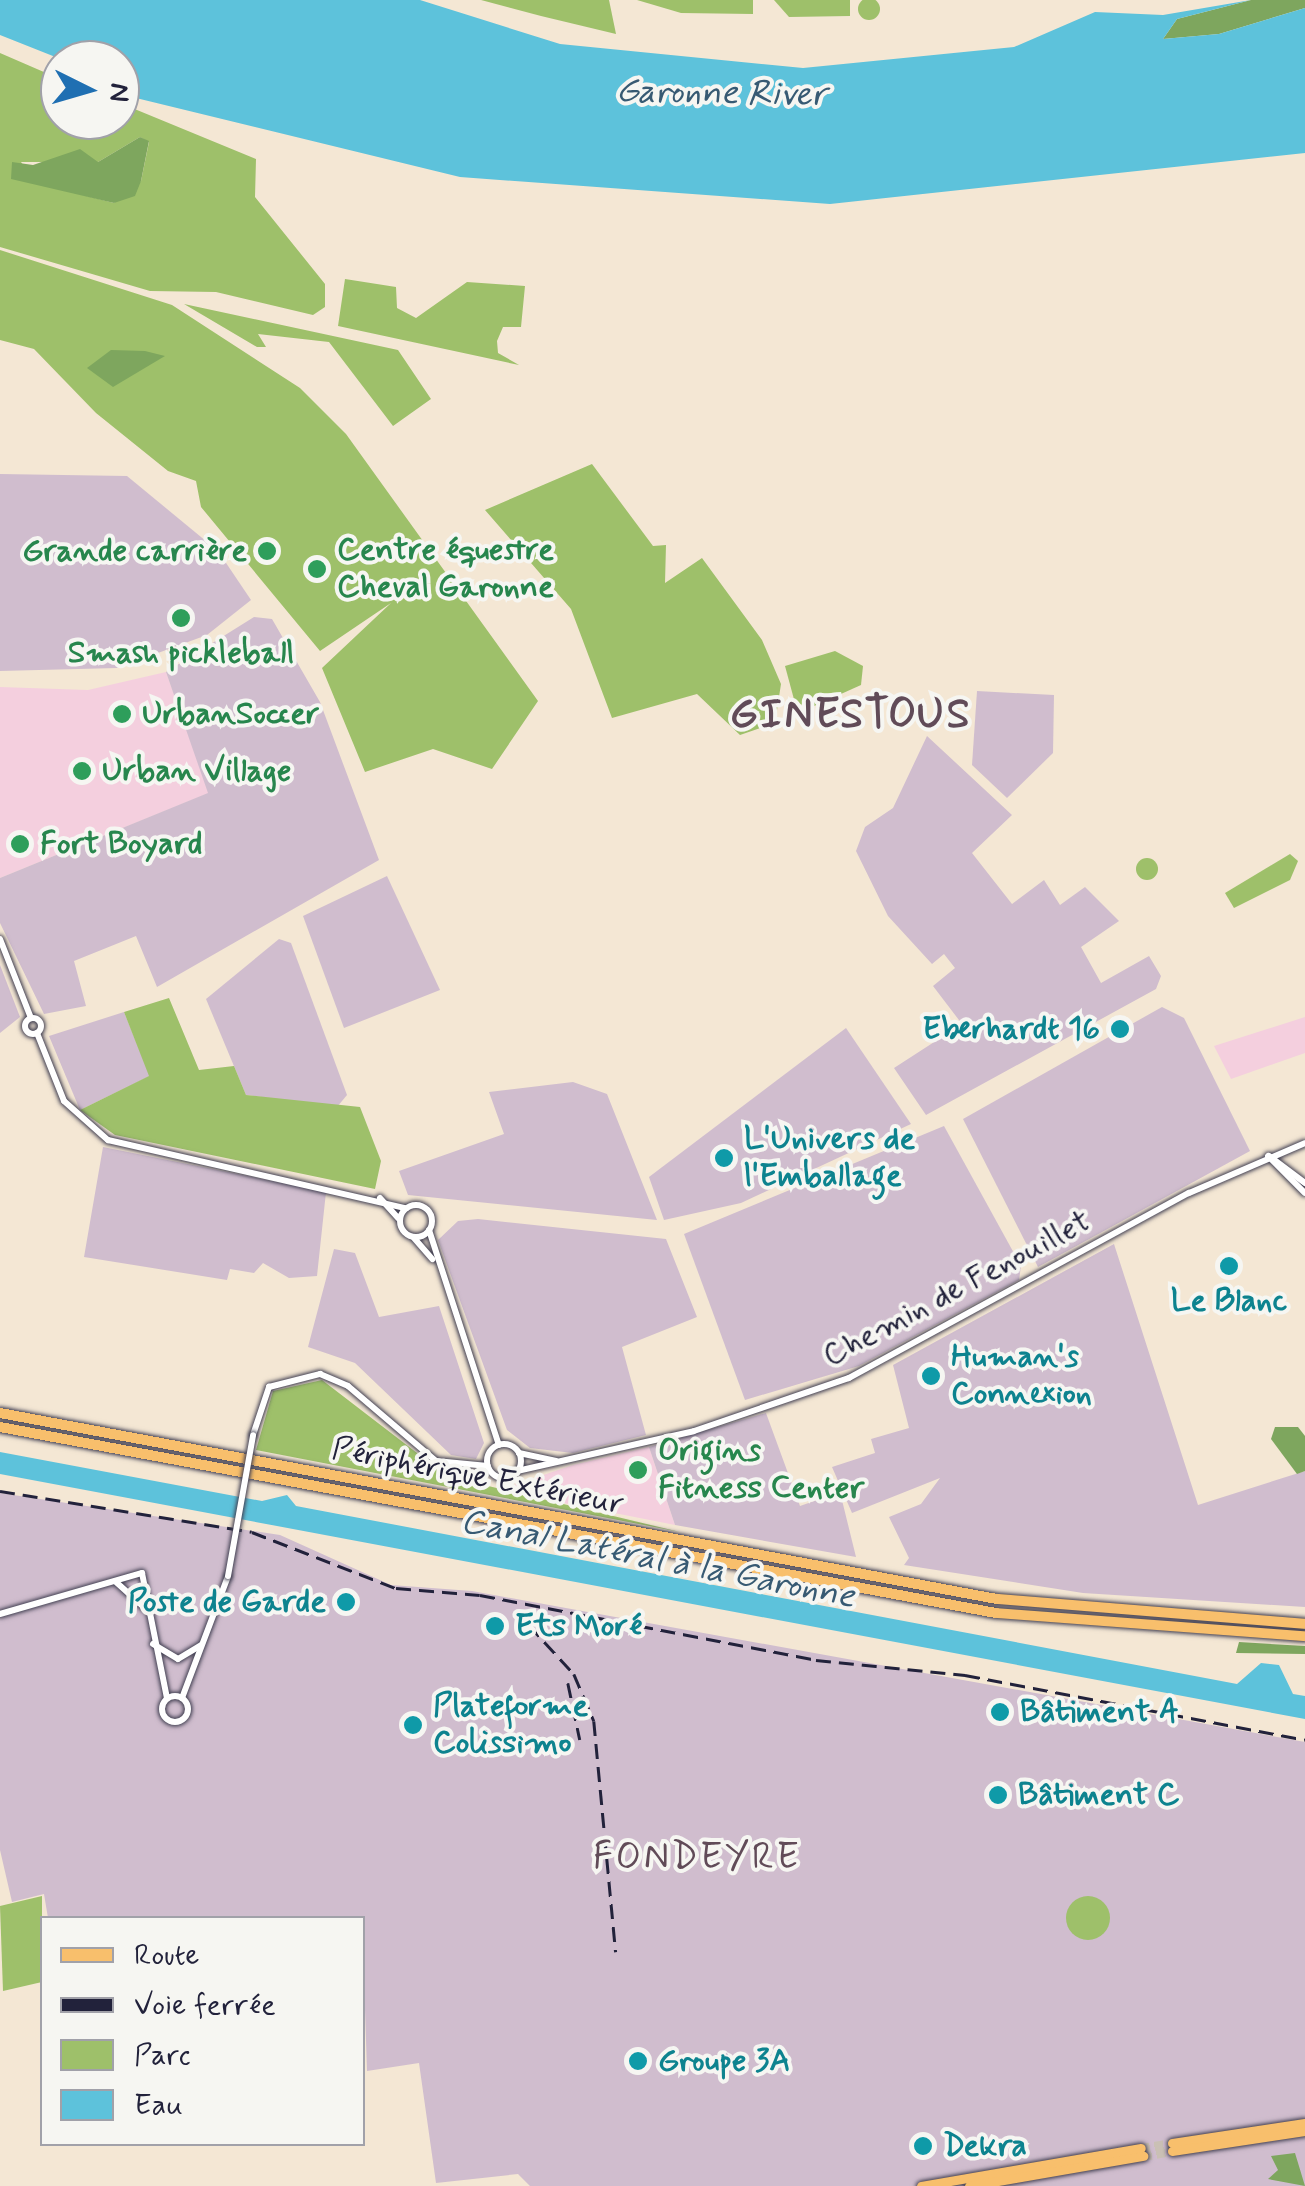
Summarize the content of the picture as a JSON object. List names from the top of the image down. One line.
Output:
{"streets":{"highway":["Périphérique Extérieur"],"street":["Chemin de Fenouillet"]},"districts":["GINESTOUS","FONDEYRE"],"water":["Garonne River","Canal Latéral à la Garonne"],"places":["Grande carrière","Centre équestre Cheval Garonne","Smash pickleball","UrbanSoccer","Urban Village","Fort Boyard","Eberhardt 16","L'Univers de l'Emballage","Le Blanc","Human's Connexion","Origins Fitness Center","Poste de Garde","Ets Moré","Bâtiment A","Plateforme Colissimo","Bâtiment C","Groupe 3A","Dekra"],"legend":["Route","Voie ferrée","Parc","Eau"],"north":"right"}
